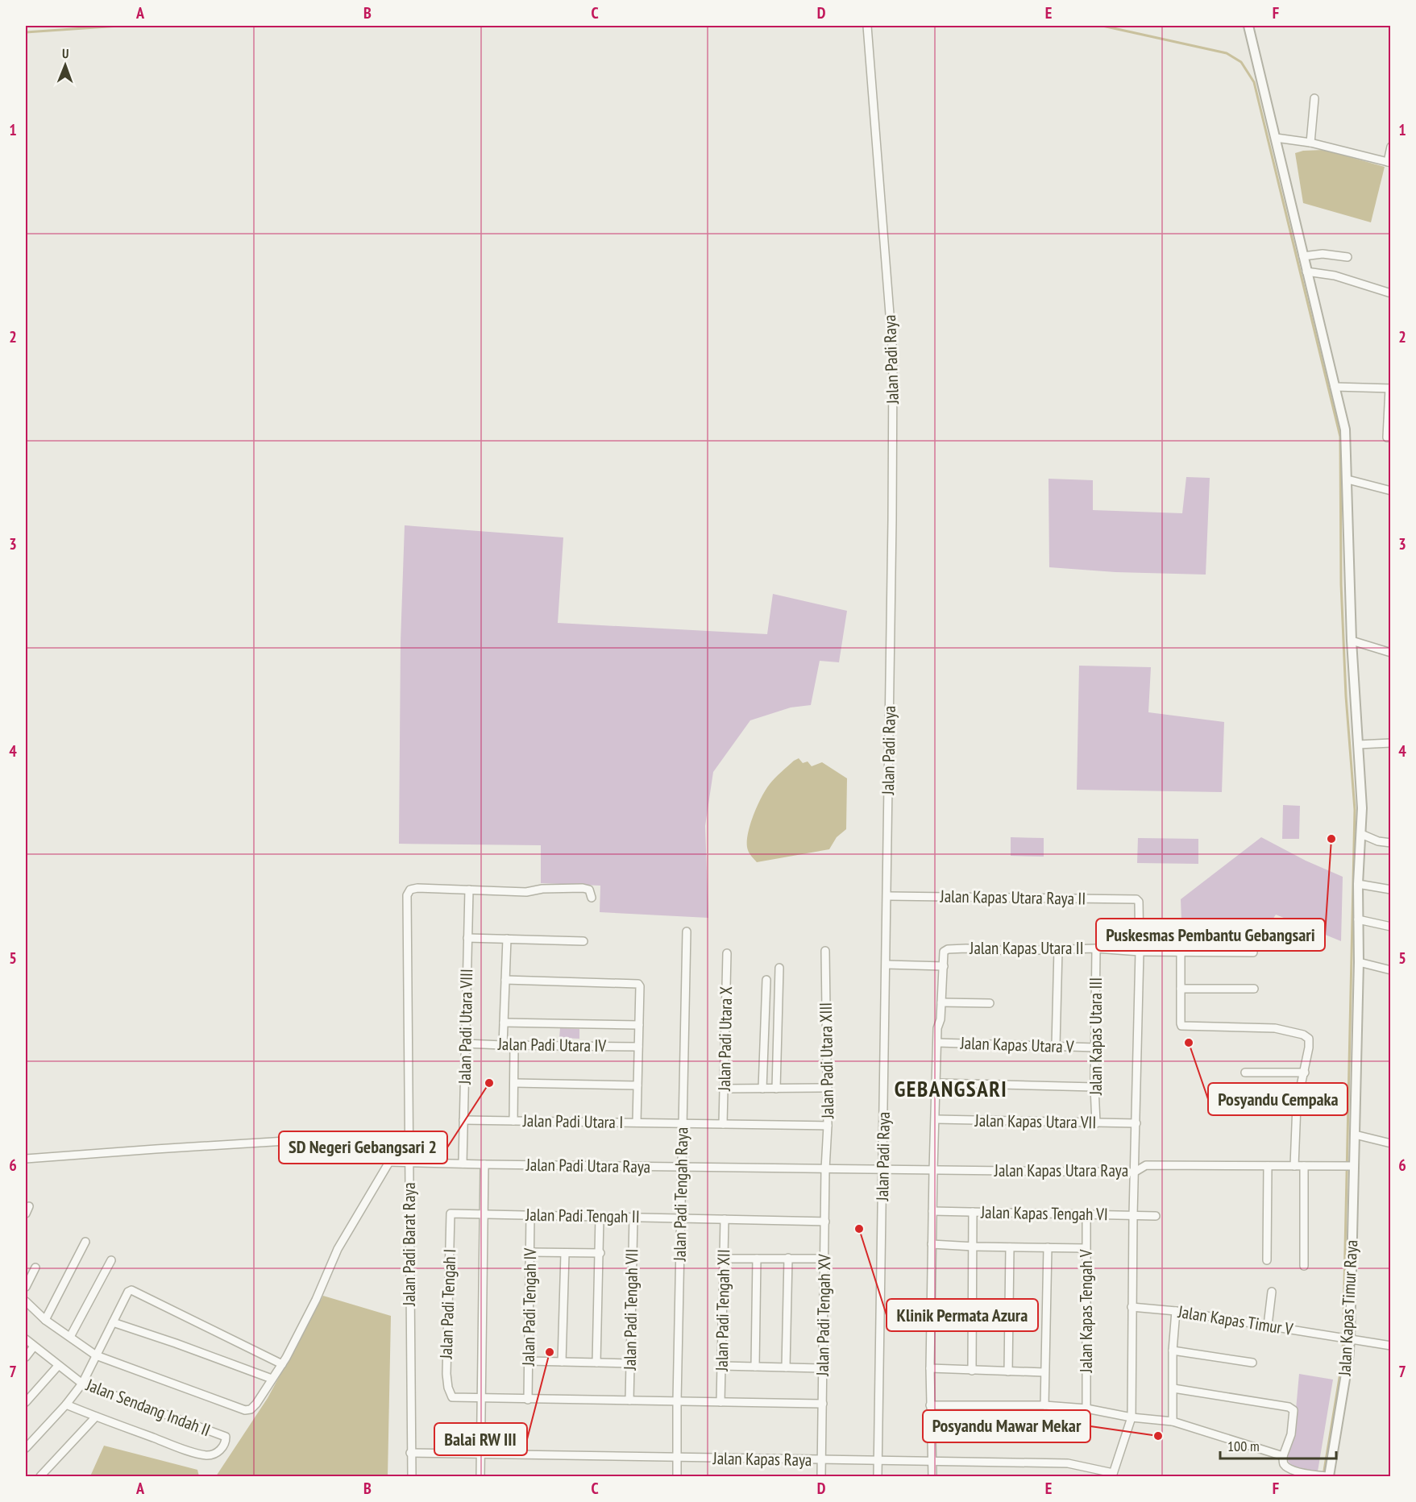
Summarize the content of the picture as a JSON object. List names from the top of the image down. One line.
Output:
{"streets":{"street":["Jalan Padi Raya","Jalan Kapas Utara Raya II","Jalan Kapas Utara II","Jalan Padi Utara VIII","Jalan Kapas Utara III","Jalan Padi Utara X","Jalan Padi Utara IV","Jalan Kapas Utara V","Jalan Padi Utara XIII","Jalan Padi Utara I","Jalan Kapas Utara VII","Jalan Padi Utara Raya","Jalan Kapas Utara Raya","Jalan Padi Tengah Raya","Jalan Kapas Tengah VI","Jalan Padi Tengah II","Jalan Padi Barat Raya","Jalan Padi Tengah I","Jalan Padi Tengah IV","Jalan Kapas Timur Raya","Jalan Padi Tengah VII","Jalan Padi Tengah XII","Jalan Kapas Tengah V","Jalan Padi Tengah XV","Jalan Kapas Timur V","Jalan Sendang Indah II","Jalan Kapas Raya"]},"crossings":[["Jalan Padi Raya","Jalan Kapas Utara Raya II"],["Jalan Padi Raya","Jalan Padi Utara Raya"],["Jalan Padi Raya","Jalan Kapas Utara Raya"],["Jalan Padi Raya","Jalan Kapas Raya"],["Jalan Kapas Utara Raya II","Jalan Kapas Utara II"],["Jalan Kapas Utara II","Jalan Kapas Utara III"],["Jalan Padi Utara VIII","Jalan Padi Utara IV"],["Jalan Padi Utara VIII","Jalan Padi Utara I"],["Jalan Padi Utara VIII","Jalan Padi Utara Raya"],["Jalan Padi Utara VIII","Jalan Padi Barat Raya"],["Jalan Kapas Utara III","Jalan Kapas Utara V"],["Jalan Kapas Utara III","Jalan Kapas Utara VII"],["Jalan Padi Utara X","Jalan Padi Utara I"],["Jalan Padi Utara XIII","Jalan Padi Utara I"],["Jalan Padi Utara XIII","Jalan Padi Utara Raya"],["Jalan Padi Utara XIII","Jalan Padi Tengah XV"],["Jalan Padi Utara I","Jalan Padi Tengah Raya"],["Jalan Padi Utara Raya","Jalan Kapas Utara Raya"],["Jalan Padi Utara Raya","Jalan Padi Tengah Raya"],["Jalan Padi Utara Raya","Jalan Padi Barat Raya"],["Jalan Padi Utara Raya","Jalan Padi Tengah I"],["Jalan Padi Utara Raya","Jalan Padi Tengah XV"],["Jalan Kapas Utara Raya","Jalan Kapas Timur Raya"],["Jalan Padi Tengah Raya","Jalan Padi Tengah II"],["Jalan Padi Tengah Raya","Jalan Kapas Raya"],["Jalan Kapas Tengah VI","Jalan Kapas Tengah V"],["Jalan Padi Tengah II","Jalan Padi Tengah I"],["Jalan Padi Tengah II","Jalan Padi Tengah IV"],["Jalan Padi Tengah II","Jalan Padi Tengah VII"],["Jalan Padi Tengah II","Jalan Padi Tengah XII"],["Jalan Padi Tengah II","Jalan Padi Tengah XV"],["Jalan Padi Barat Raya","Jalan Kapas Raya"],["Jalan Padi Tengah I","Jalan Kapas Raya"],["Jalan Kapas Timur Raya","Jalan Kapas Timur V"],["Jalan Padi Tengah XV","Jalan Kapas Raya"]],"districts":["GEBANGSARI"],"places":["Puskesmas Pembantu Gebangsari","Posyandu Cempaka","SD Negeri Gebangsari 2","Klinik Permata Azura","Balai RW III","Posyandu Mawar Mekar"],"scale_bar":"100 m","north":"top","grid":{"columns":["A","B","C","D","E","F"],"rows":["1","2","3","4","5","6","7"]}}
